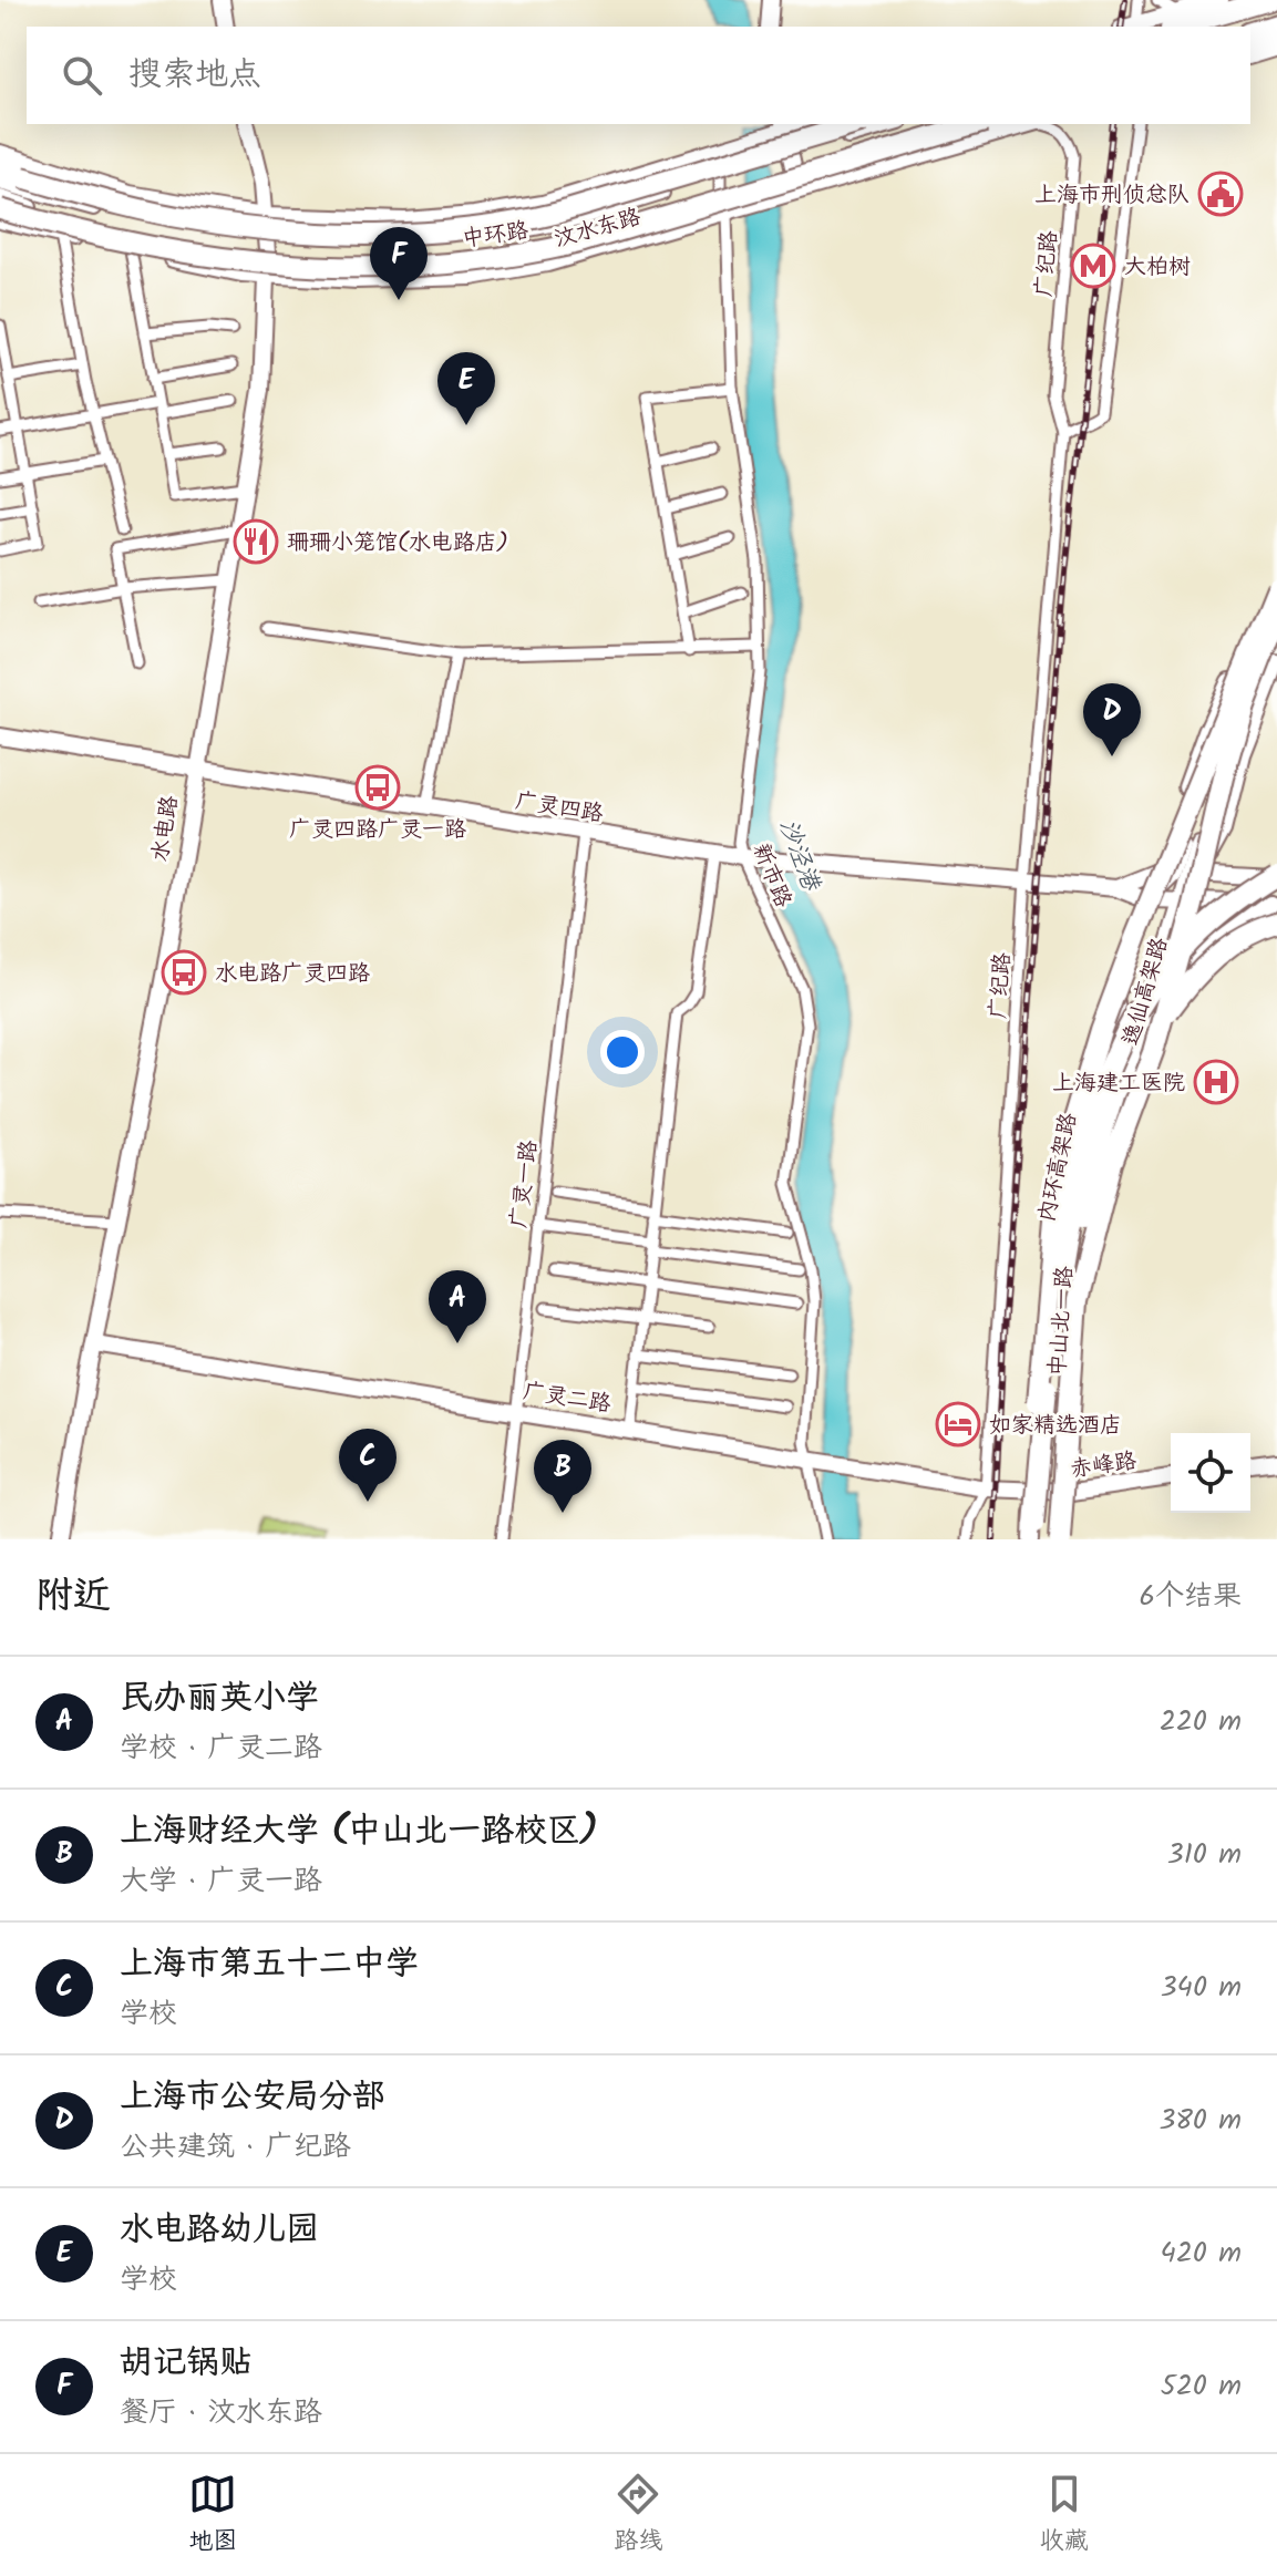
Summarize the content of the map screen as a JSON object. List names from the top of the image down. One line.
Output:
{"streets":{"highway":["中环路","逸仙高架路","内环高架路"],"main road":["汶水东路","广灵四路","水电路","中山北一路","广灵二路","赤峰路"],"street":["广纪路","新市路","广灵一路"]},"crossings":[["汶水东路","水电路"],["汶水东路","新市路"],["广纪路","广灵四路"],["广纪路","广灵二路"],["广灵四路","水电路"],["广灵四路","新市路"],["广灵四路","内环高架路"],["广灵四路","广灵一路"],["广灵四路","中山北一路"],["水电路","广灵二路"],["新市路","广灵二路"],["逸仙高架路","内环高架路"],["内环高架路","中山北一路"],["广灵一路","广灵二路"],["中山北一路","广灵二路"],["中山北一路","赤峰路"],["广灵二路","赤峰路"]],"water":["沙泾港"],"places":{"public building":["上海市刑侦总队"],"metro station":["大柏树"],"restaurant":["珊珊小笼馆(水电路店)"],"bus stop":["广灵四路广灵一路","水电路广灵四路"],"hospital":["上海建工医院"],"hotel":["如家精选酒店"]},"page":{"search":"搜索地点","pins":["F","E","D","A","C","B"],"heading":["附近","6个结果"],"list":[{"mark":"A","name":"民办丽英小学","note":"学校 · 广灵二路","value":"220 m"},{"mark":"B","name":"上海财经大学 (中山北一路校区)","note":"大学 · 广灵一路","value":"310 m"},{"mark":"C","name":"上海市第五十二中学","note":"学校","value":"340 m"},{"mark":"D","name":"上海市公安局分部","note":"公共建筑 · 广纪路","value":"380 m"},{"mark":"E","name":"水电路幼儿园","note":"学校","value":"420 m"},{"mark":"F","name":"胡记锅贴","note":"餐厅 · 汶水东路","value":"520 m"}],"nav":["地图","路线","收藏"]}}
